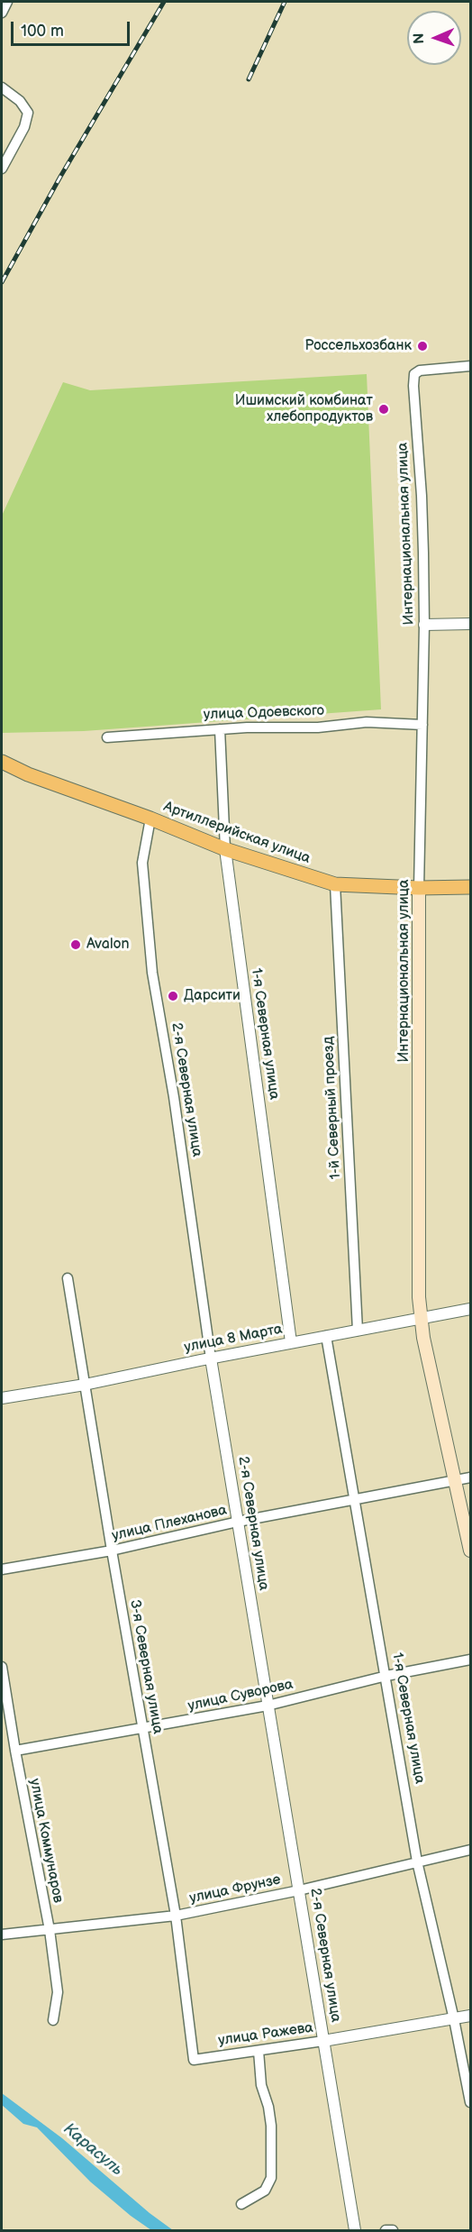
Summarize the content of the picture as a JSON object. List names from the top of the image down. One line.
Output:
{"streets":{"main road":["Интернациональная улица","Артиллерийская улица"],"street":["улица Одоевского","1-я Северная улица","2-я Северная улица","1-й Северный проезд","улица 8 Марта","улица Плеханова","3-я Северная улица","улица Суворова","улица Коммунаров","улица Фрунзе","улица Ражева"]},"crossings":[["Интернациональная улица","улица Одоевского"],["Интернациональная улица","Артиллерийская улица"],["Интернациональная улица","улица 8 Марта"],["Интернациональная улица","улица Плеханова"],["улица Одоевского","1-я Северная улица"],["Артиллерийская улица","1-я Северная улица"],["Артиллерийская улица","2-я Северная улица"],["Артиллерийская улица","1-й Северный проезд"],["1-я Северная улица","улица 8 Марта"],["1-я Северная улица","улица Плеханова"],["1-я Северная улица","улица Суворова"],["1-я Северная улица","улица Фрунзе"],["1-я Северная улица","улица Ражева"],["2-я Северная улица","улица 8 Марта"],["2-я Северная улица","улица Плеханова"],["2-я Северная улица","улица Суворова"],["2-я Северная улица","улица Фрунзе"],["2-я Северная улица","улица Ражева"],["1-й Северный проезд","улица 8 Марта"],["улица 8 Марта","3-я Северная улица"],["улица Плеханова","3-я Северная улица"],["3-я Северная улица","улица Суворова"],["3-я Северная улица","улица Фрунзе"],["3-я Северная улица","улица Ражева"],["улица Суворова","улица Коммунаров"],["улица Коммунаров","улица Фрунзе"]],"water":["Карасуль"],"places":["Россельхозбанк","Ишимский комбинат хлебопродуктов","Avalon","Дарсити"],"scale_bar":"100 m","north":"left"}
